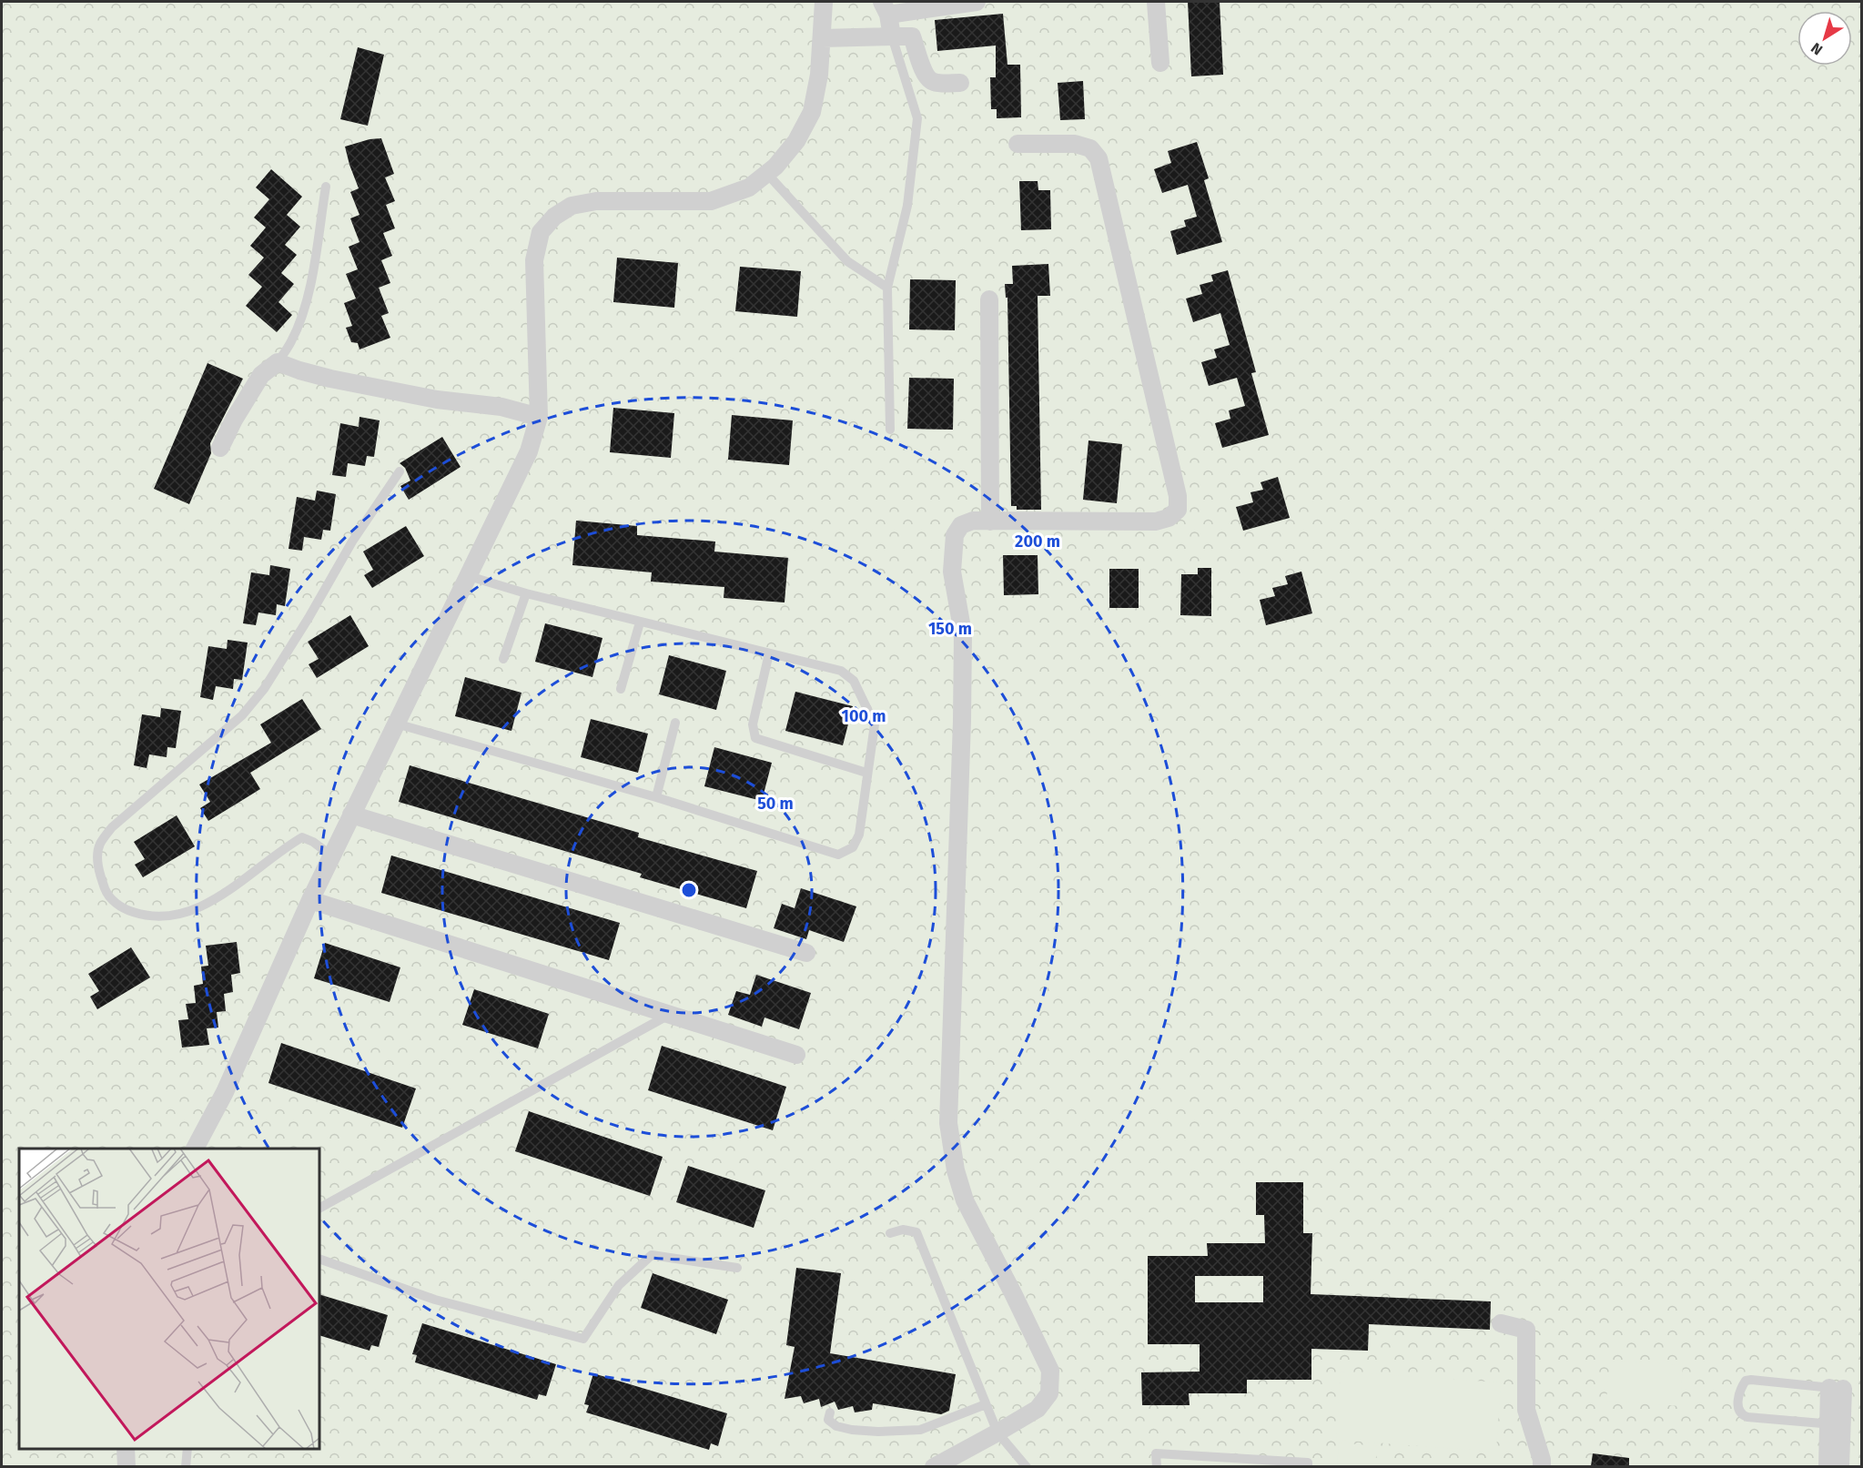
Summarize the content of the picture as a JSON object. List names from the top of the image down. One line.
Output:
{"north":"bottom left","rings":["200 m","150 m","100 m","50 m"]}
